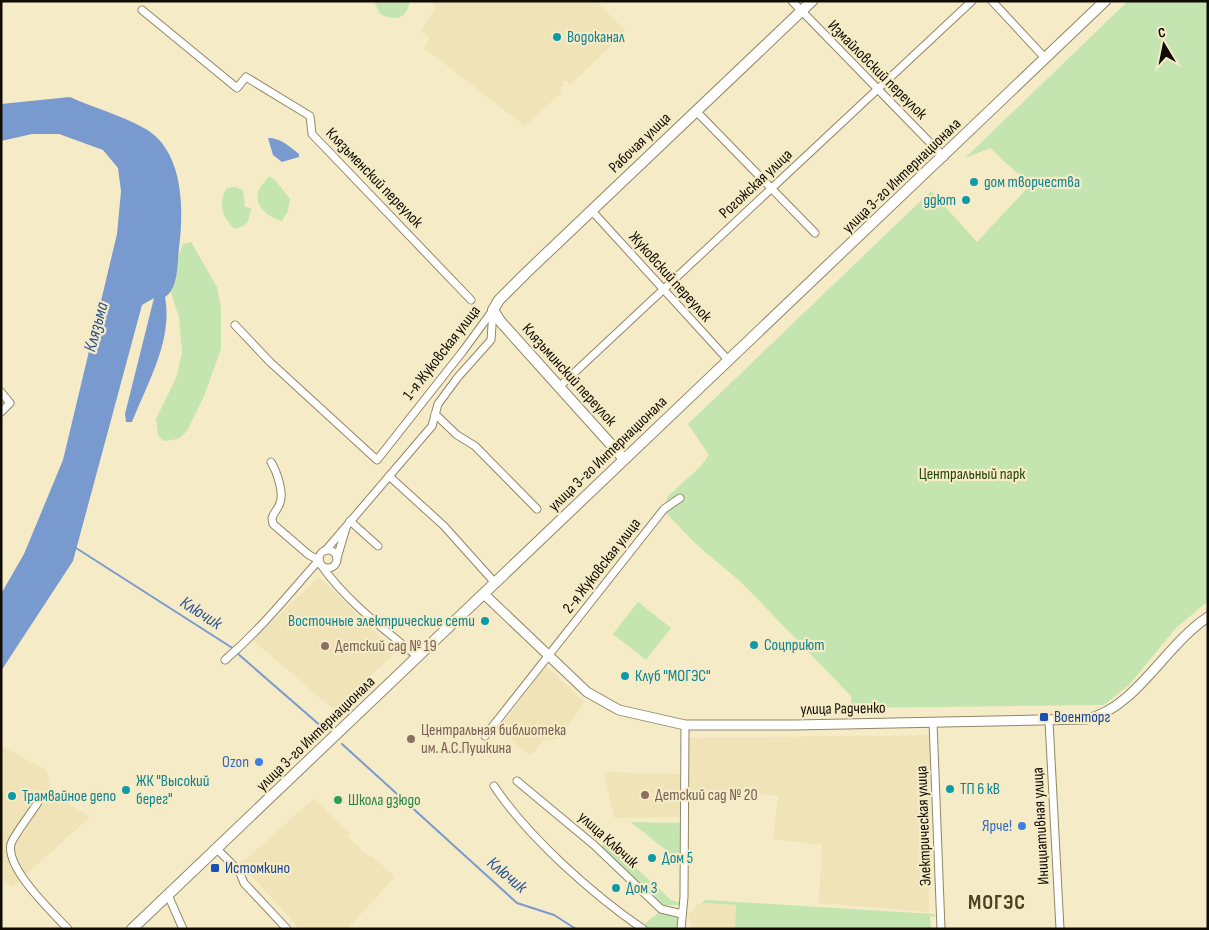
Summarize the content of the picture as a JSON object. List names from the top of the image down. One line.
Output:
{"streets":{"main road":["Рабочая улица","улица 3-го Интернационала","Клязьминский переулок"],"street":["Измайловский переулок","Клязьменский переулок","Рогожская улица","Жуковский переулок","1-я Жуковская улица","2-я Жуковская улица","улица Радченко","Электрическая улица","Инициативная улица","улица Ключик"]},"crossings":[["Измайловский переулок","Рабочая улица"],["Измайловский переулок","улица 3-го Интернационала"],["Измайловский переулок","Рогожская улица"],["Рабочая улица","Жуковский переулок"],["Рабочая улица","1-я Жуковская улица"],["Рабочая улица","Клязьминский переулок"],["улица 3-го Интернационала","Жуковский переулок"],["улица 3-го Интернационала","Клязьминский переулок"],["улица 3-го Интернационала","улица Радченко"],["Рогожская улица","Жуковский переулок"],["Рогожская улица","Клязьминский переулок"],["1-я Жуковская улица","Клязьминский переулок"],["2-я Жуковская улица","улица Радченко"],["улица Радченко","Электрическая улица"],["улица Радченко","Инициативная улица"]],"districts":["МОГЭС"],"water":["Клязьма","Ключик"],"parks":["Центральный парк"],"places":{"other":["Водоканал","дом творчества","ддют","Восточные электрические сети","Соцприют","Детский сад № 19","Клуб \"МОГЭС\"","Центральная библиотека им. А.С.Пушкина","Ozon","ТП 6 кВ","ЖК \"Высокий берег\"","Детский сад № 20","Трамвайное депо","Школа дзюдо","Ярче!","Дом 5","Дом 3"],"transit":["Военторг","Истомкино"]},"north":"top"}
